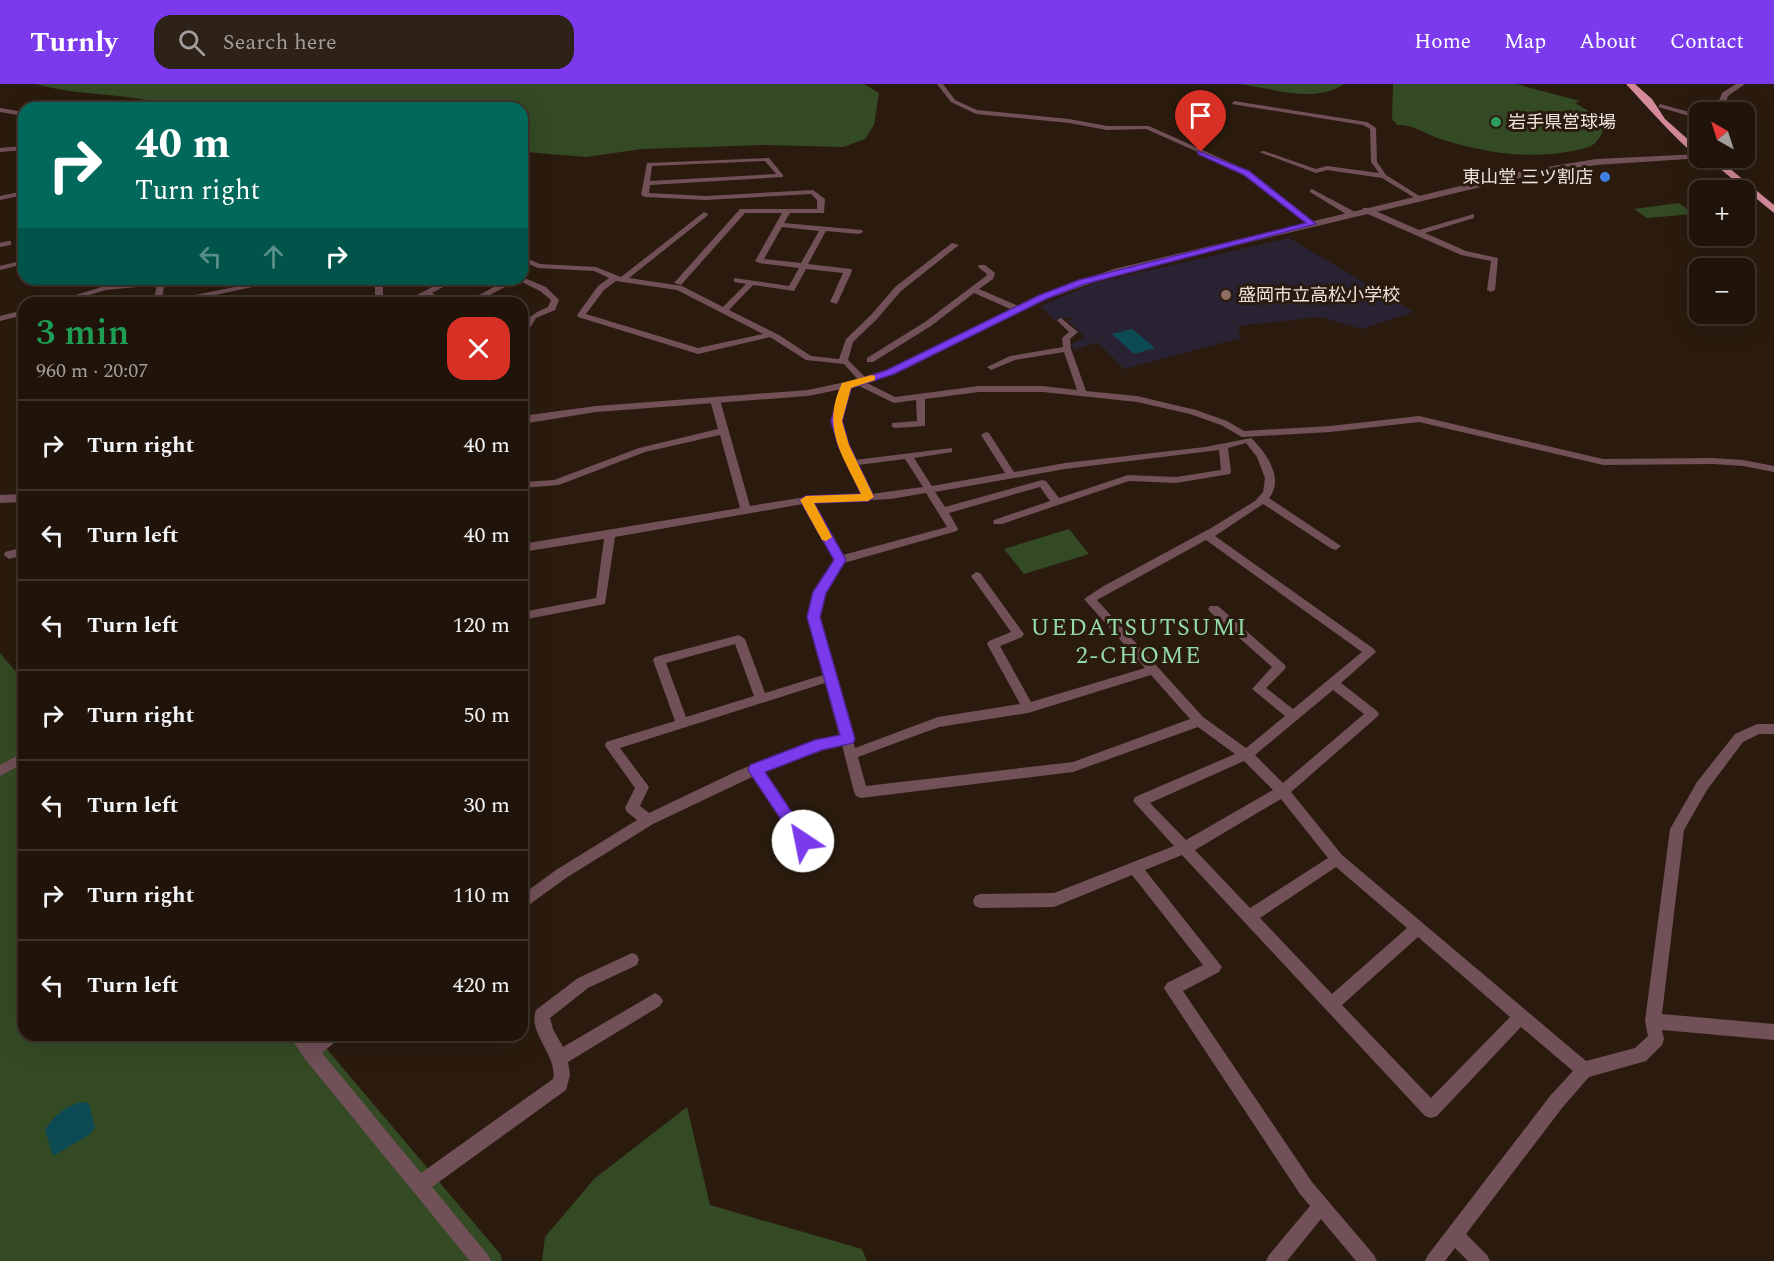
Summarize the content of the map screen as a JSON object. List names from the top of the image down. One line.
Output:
{"districts":["UEDATSUTSUMI 2-CHOME"],"places":["岩手県営球場","東山堂 三ツ割店","盛岡市立高松小学校"],"north":"top left","page":{"header":"Turnly","search":"Search here","nav":["Home","Map","About","Contact"],"map_buttons":["+","−"],"turn":["40 m","Turn right"],"heading":["3 min","960 m · 20:07"],"list":[{"name":"Turn right","value":"40 m"},{"name":"Turn left","value":"40 m"},{"name":"Turn left","value":"120 m"},{"name":"Turn right","value":"50 m"},{"name":"Turn left","value":"30 m"},{"name":"Turn right","value":"110 m"},{"name":"Turn left","value":"420 m"}]}}
